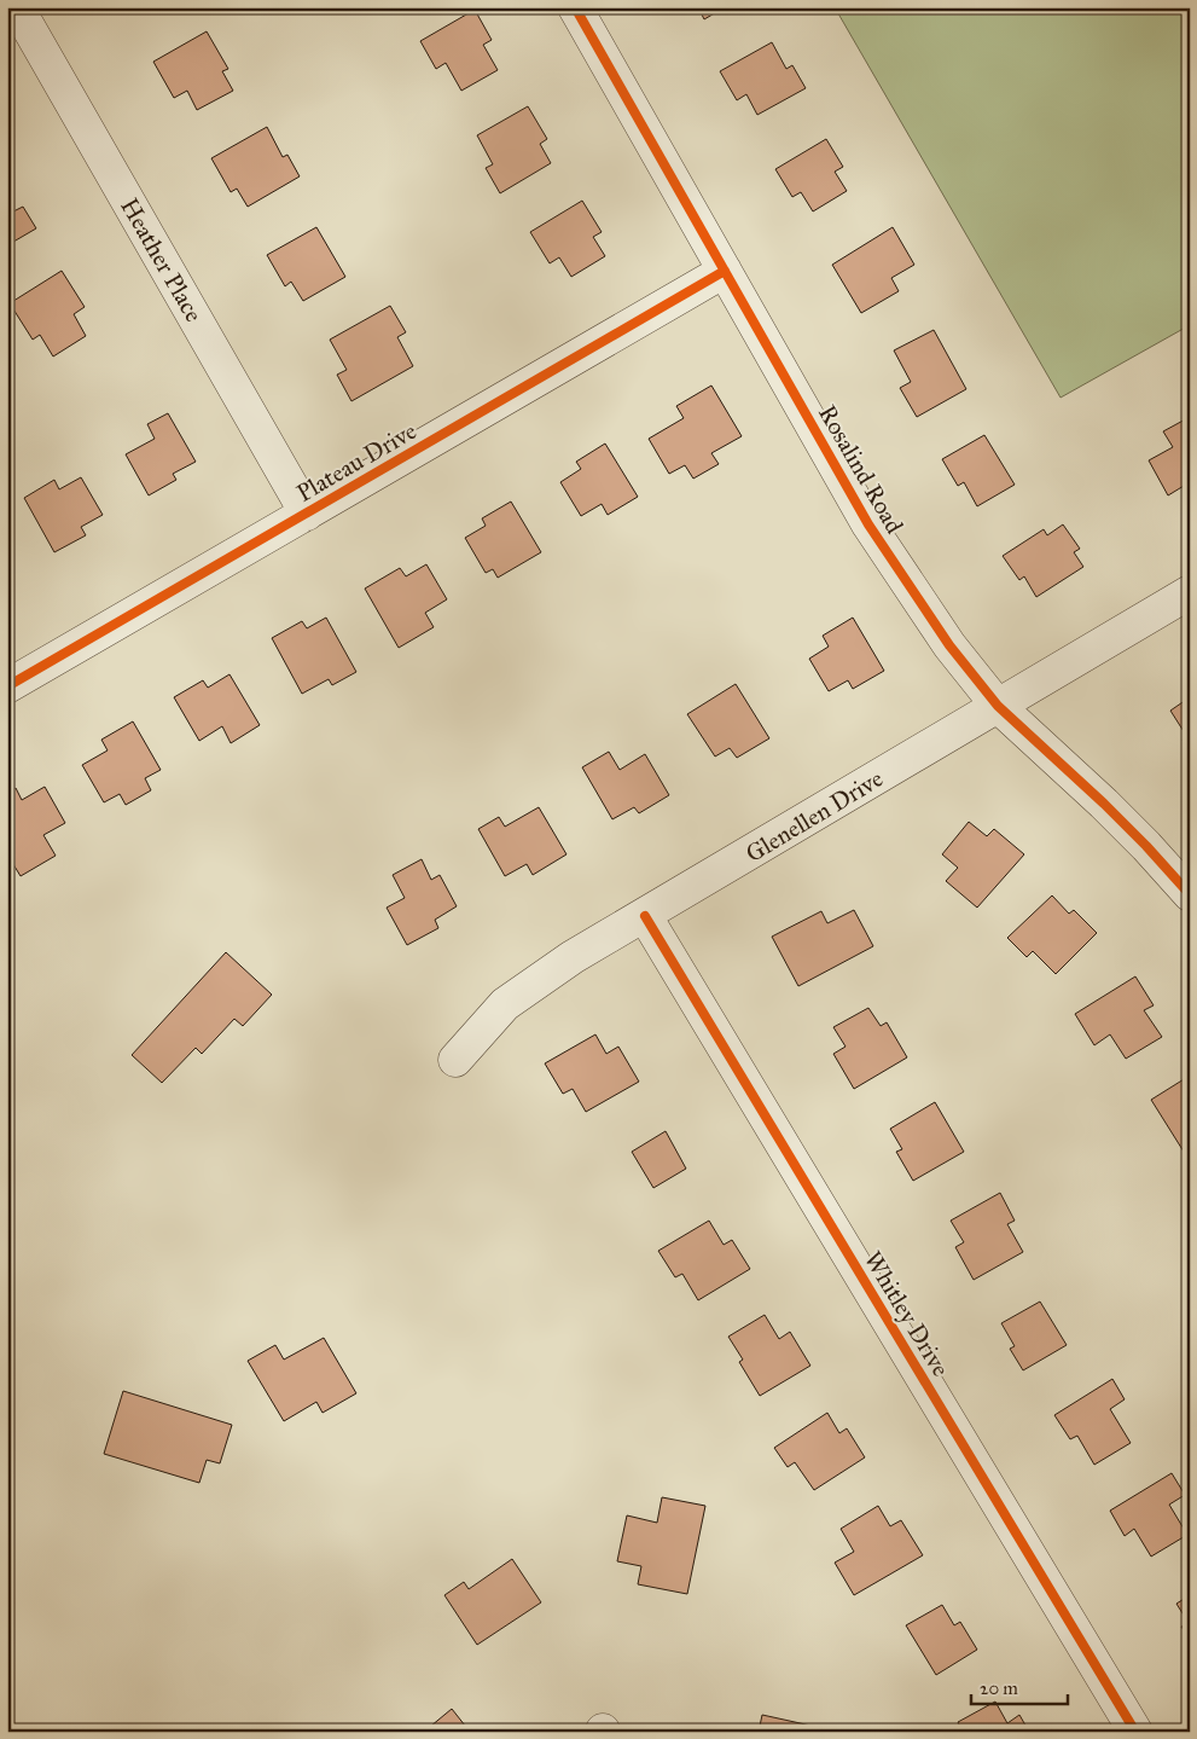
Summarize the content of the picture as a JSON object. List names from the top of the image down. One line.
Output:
{"streets":{"street":["Heather Place","Plateau Drive","Rosalind Road","Glenellen Drive","Whitley Drive"]},"crossings":[["Heather Place","Plateau Drive"],["Plateau Drive","Rosalind Road"],["Rosalind Road","Glenellen Drive"],["Glenellen Drive","Whitley Drive"]],"scale_bar":"20 m"}
